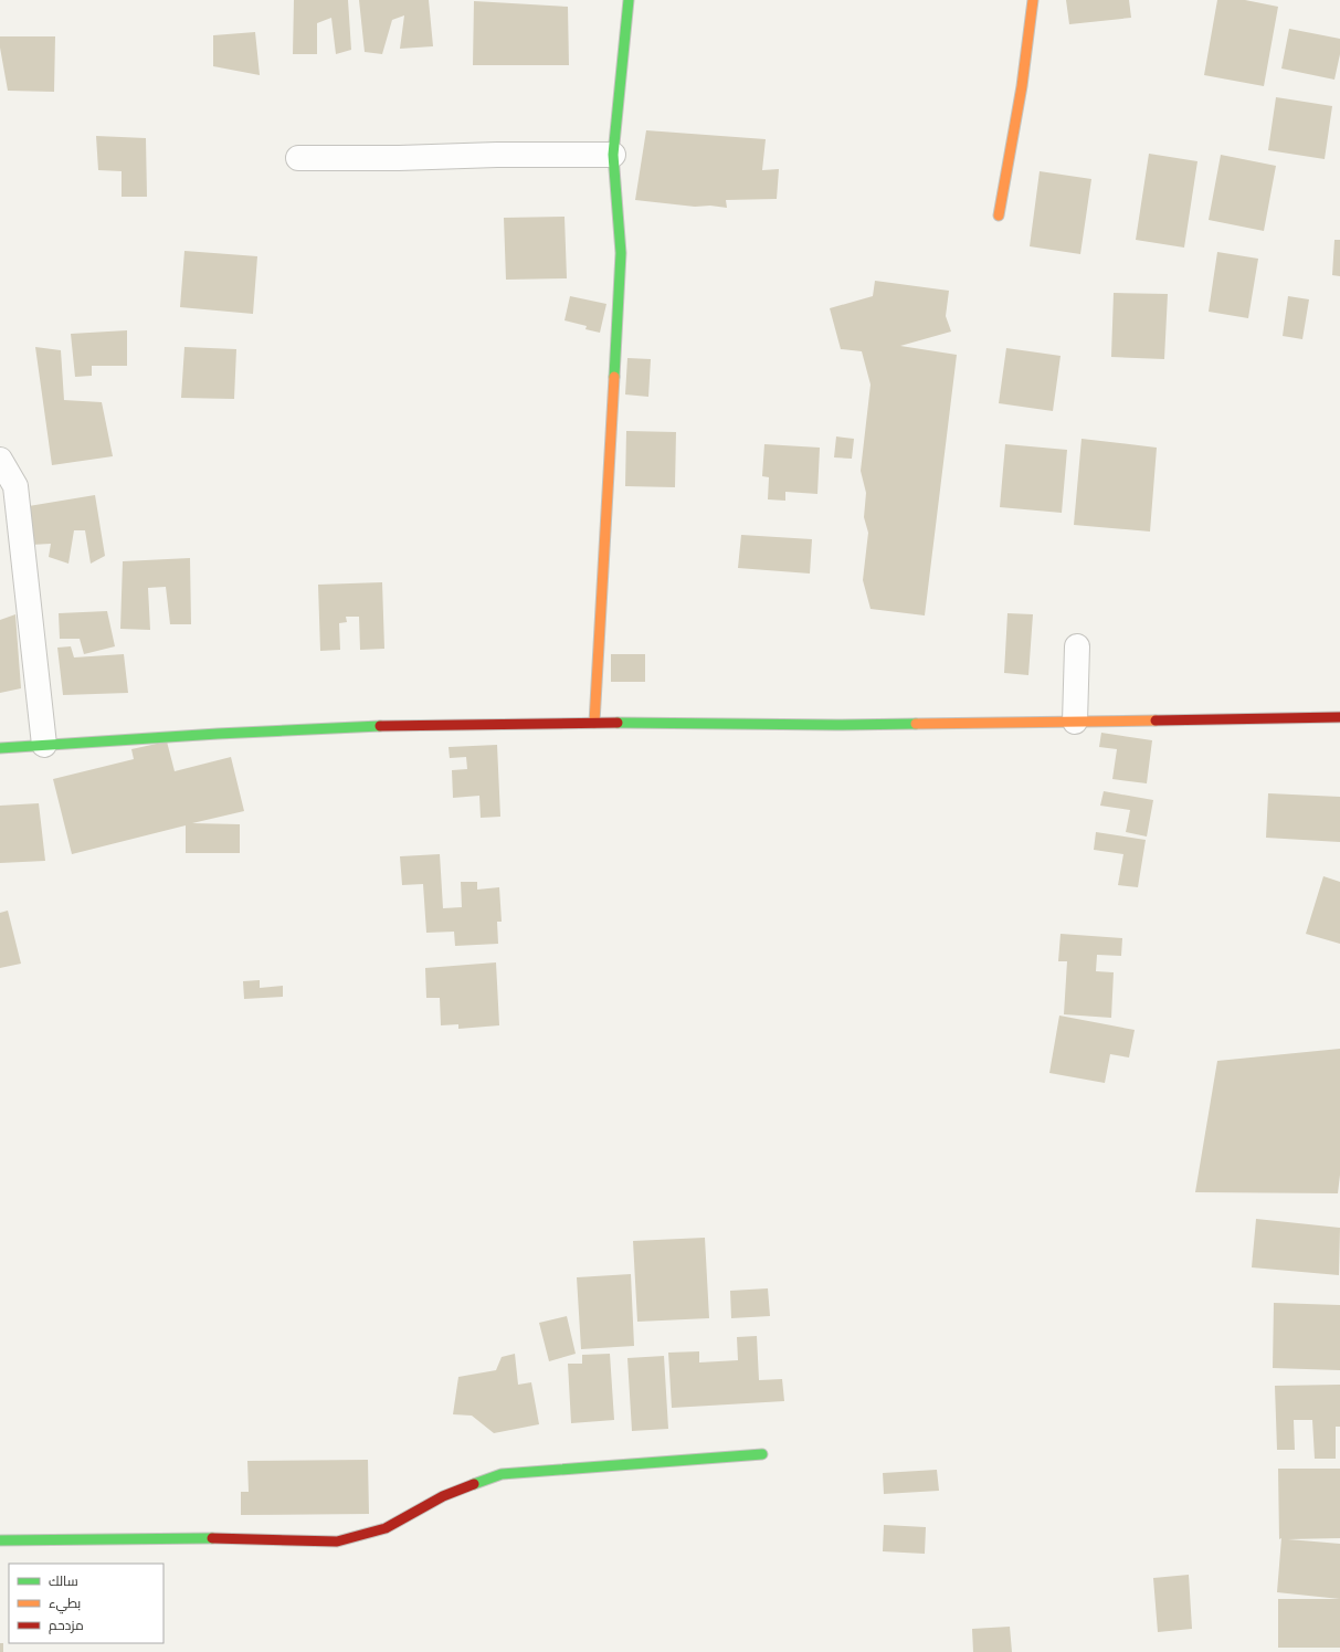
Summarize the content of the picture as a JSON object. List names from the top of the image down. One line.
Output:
{"legend":["سالك","بطيء","مزدحم"]}
